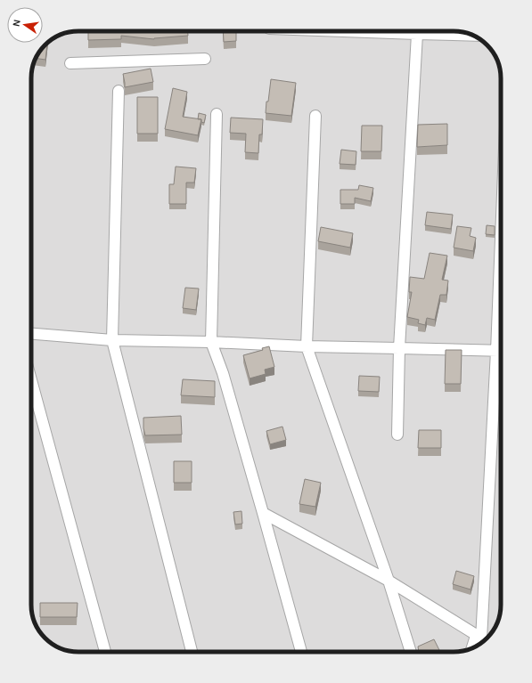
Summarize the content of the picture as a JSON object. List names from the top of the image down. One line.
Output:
{"north":"left"}
